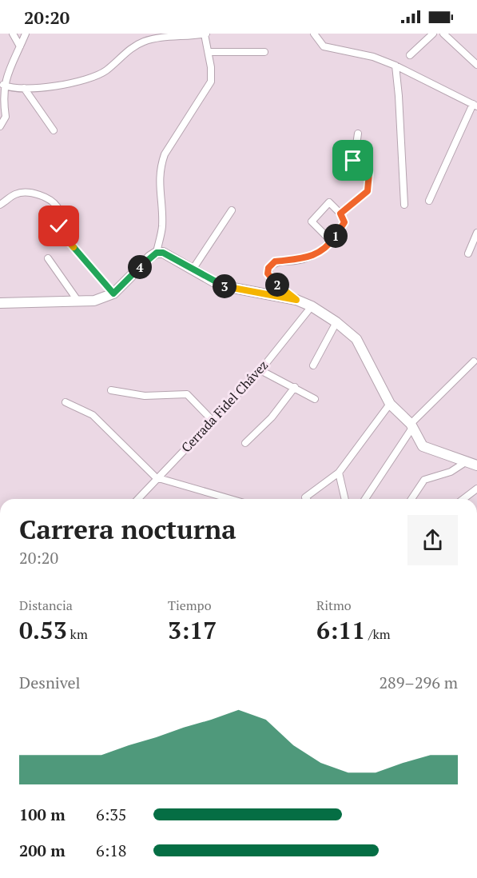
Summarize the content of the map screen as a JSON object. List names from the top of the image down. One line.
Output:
{"streets":{"street":["Cerrada Fidel Chávez"]},"page":{"status":"20:20","pins":["1","4","2","3"],"heading":["Carrera nocturna","20:20"],"stats":[["Distancia","0.53 km"],["Tiempo","3:17"],["Ritmo","6:11 /km"]],"chart":["Desnivel","289–296 m"],"list":[{"name":"100 m","note":"6:35"},{"name":"200 m","note":"6:18"}]}}
